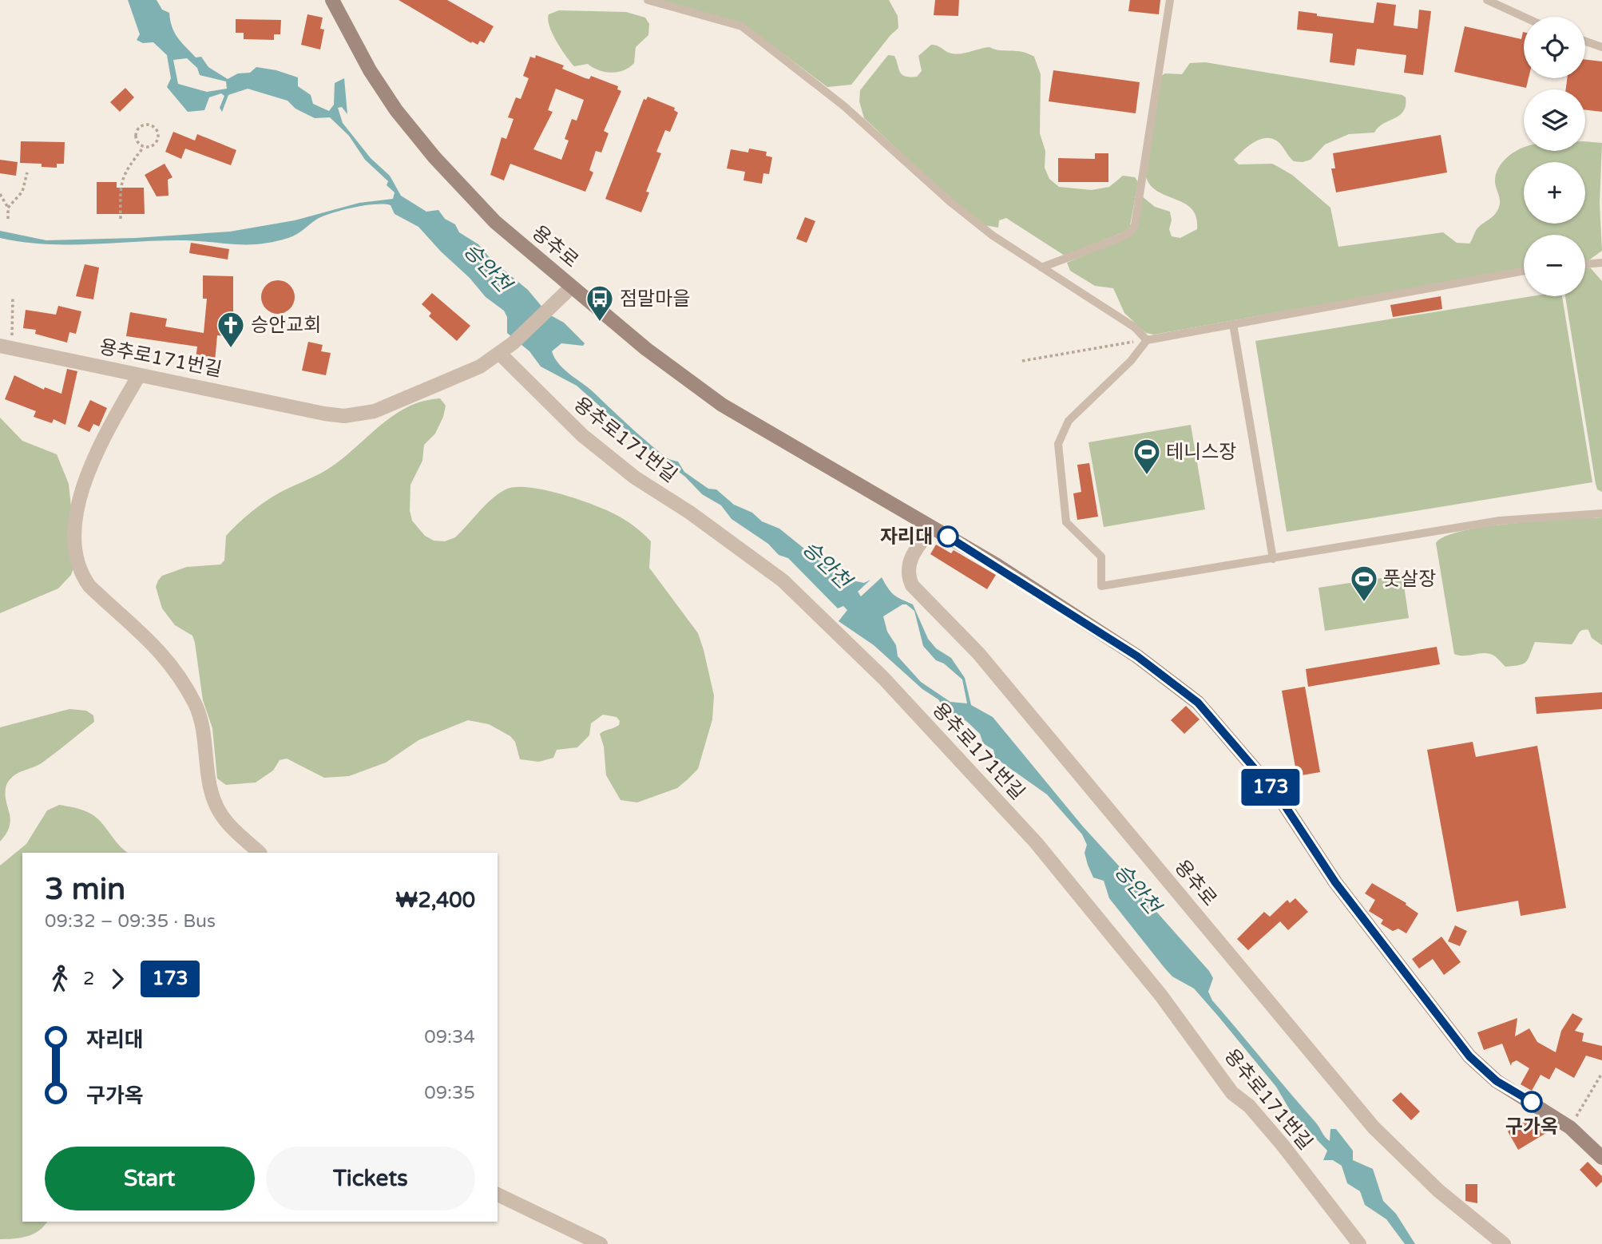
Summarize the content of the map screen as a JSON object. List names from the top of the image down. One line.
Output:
{"streets":{"street":["용추로","용추로171번길"]},"crossings":[["용추로","용추로171번길"]],"water":["승안천"],"places":{"bus stop":["점말마을"],"church":["승안교회"],"sports":["테니스장","풋살장"],"other":["자리대","구가옥"]},"lines":["bus line 173"],"page":{"on_map":"173","map_buttons":["+","−"],"heading":["3 min","09:32 – 09:35 · Bus","₩2,400"],"legs":["2","173"],"list":[{"name":"자리대","value":"09:34"},{"name":"구가옥","value":"09:35"}],"buttons":["Start","Tickets"]}}
